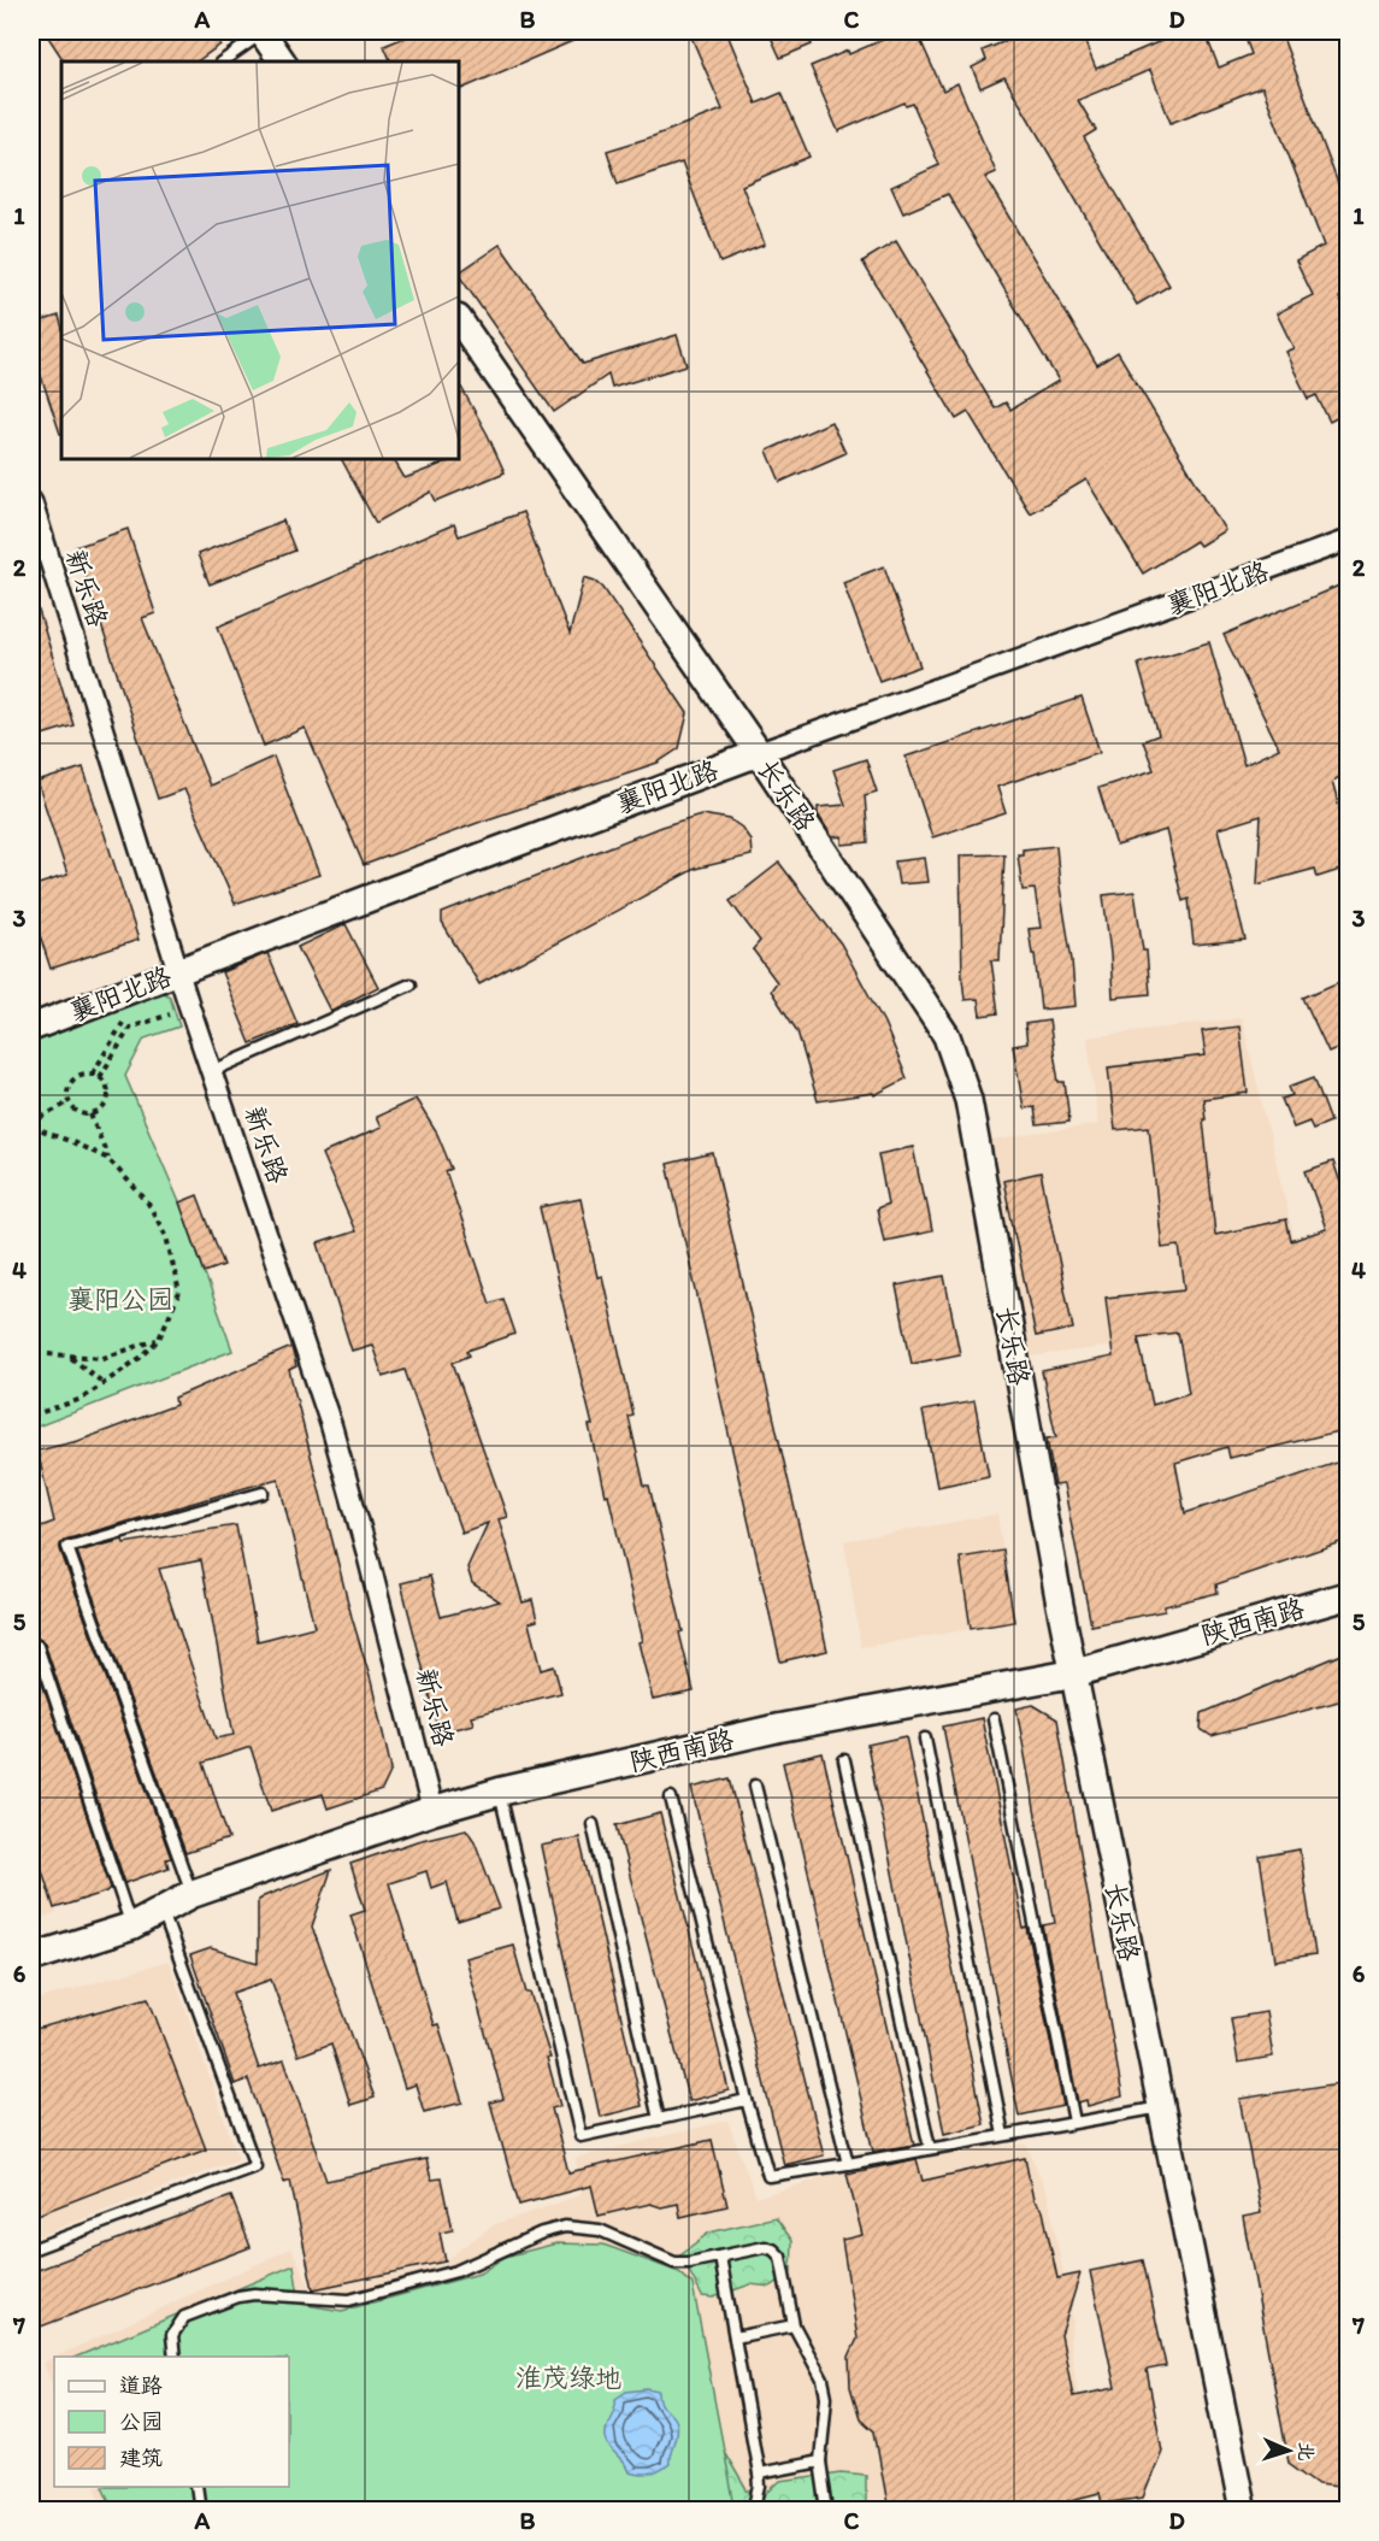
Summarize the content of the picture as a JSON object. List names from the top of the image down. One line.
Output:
{"streets":{"main road":["陕西南路"],"street":["新乐路","襄阳北路","长乐路"]},"crossings":[["新乐路","襄阳北路"],["新乐路","陕西南路"],["襄阳北路","长乐路"],["长乐路","陕西南路"]],"parks":["襄阳公园","淮茂绿地"],"legend":["道路","公园","建筑"],"north":"right","grid":{"columns":["A","B","C","D"],"rows":["1","2","3","4","5","6","7"]}}
